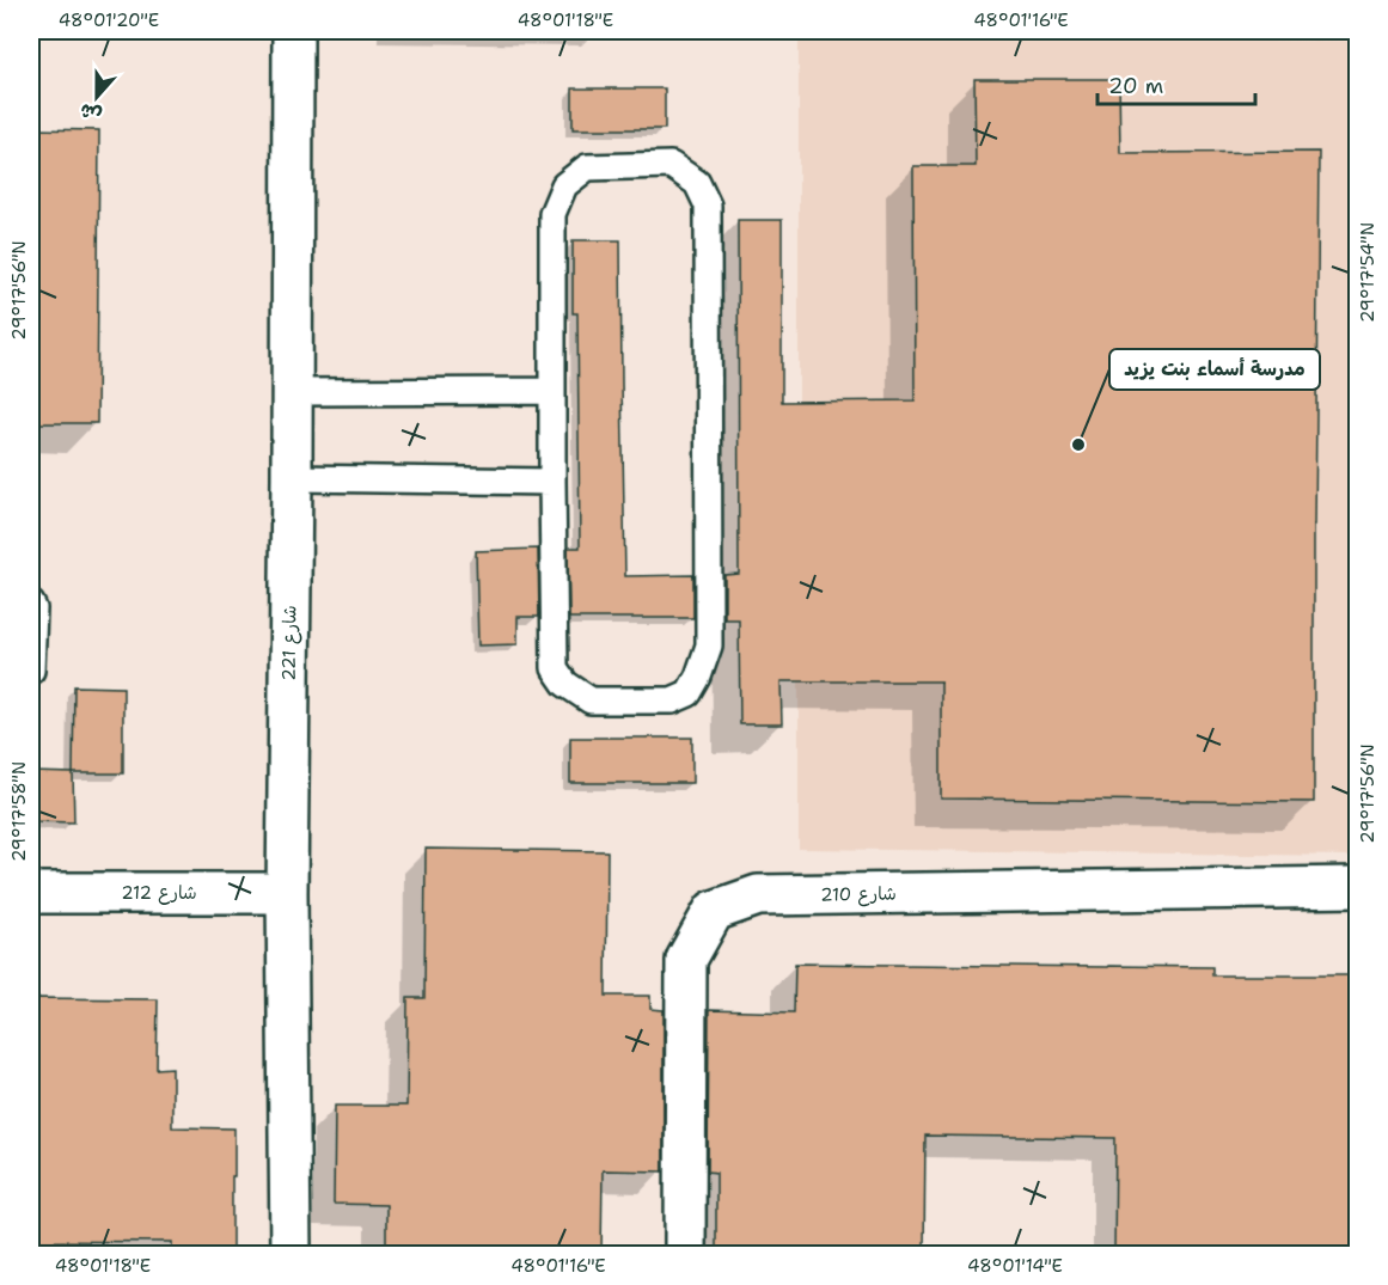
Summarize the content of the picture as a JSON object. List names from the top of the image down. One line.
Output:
{"streets":{"street":["شارع 221","شارع 212","شارع 210"]},"crossings":[["شارع 221","شارع 212"]],"places":["مدرسة أسماء بنت يزيد"],"scale_bar":"20 m","north":"bottom","coordinates":["48°01'20\"E","48°01'18\"E","48°01'16\"E","29°17'54\"N","29°17'56\"N","29°17'58\"N","48°01'14\"E"]}
